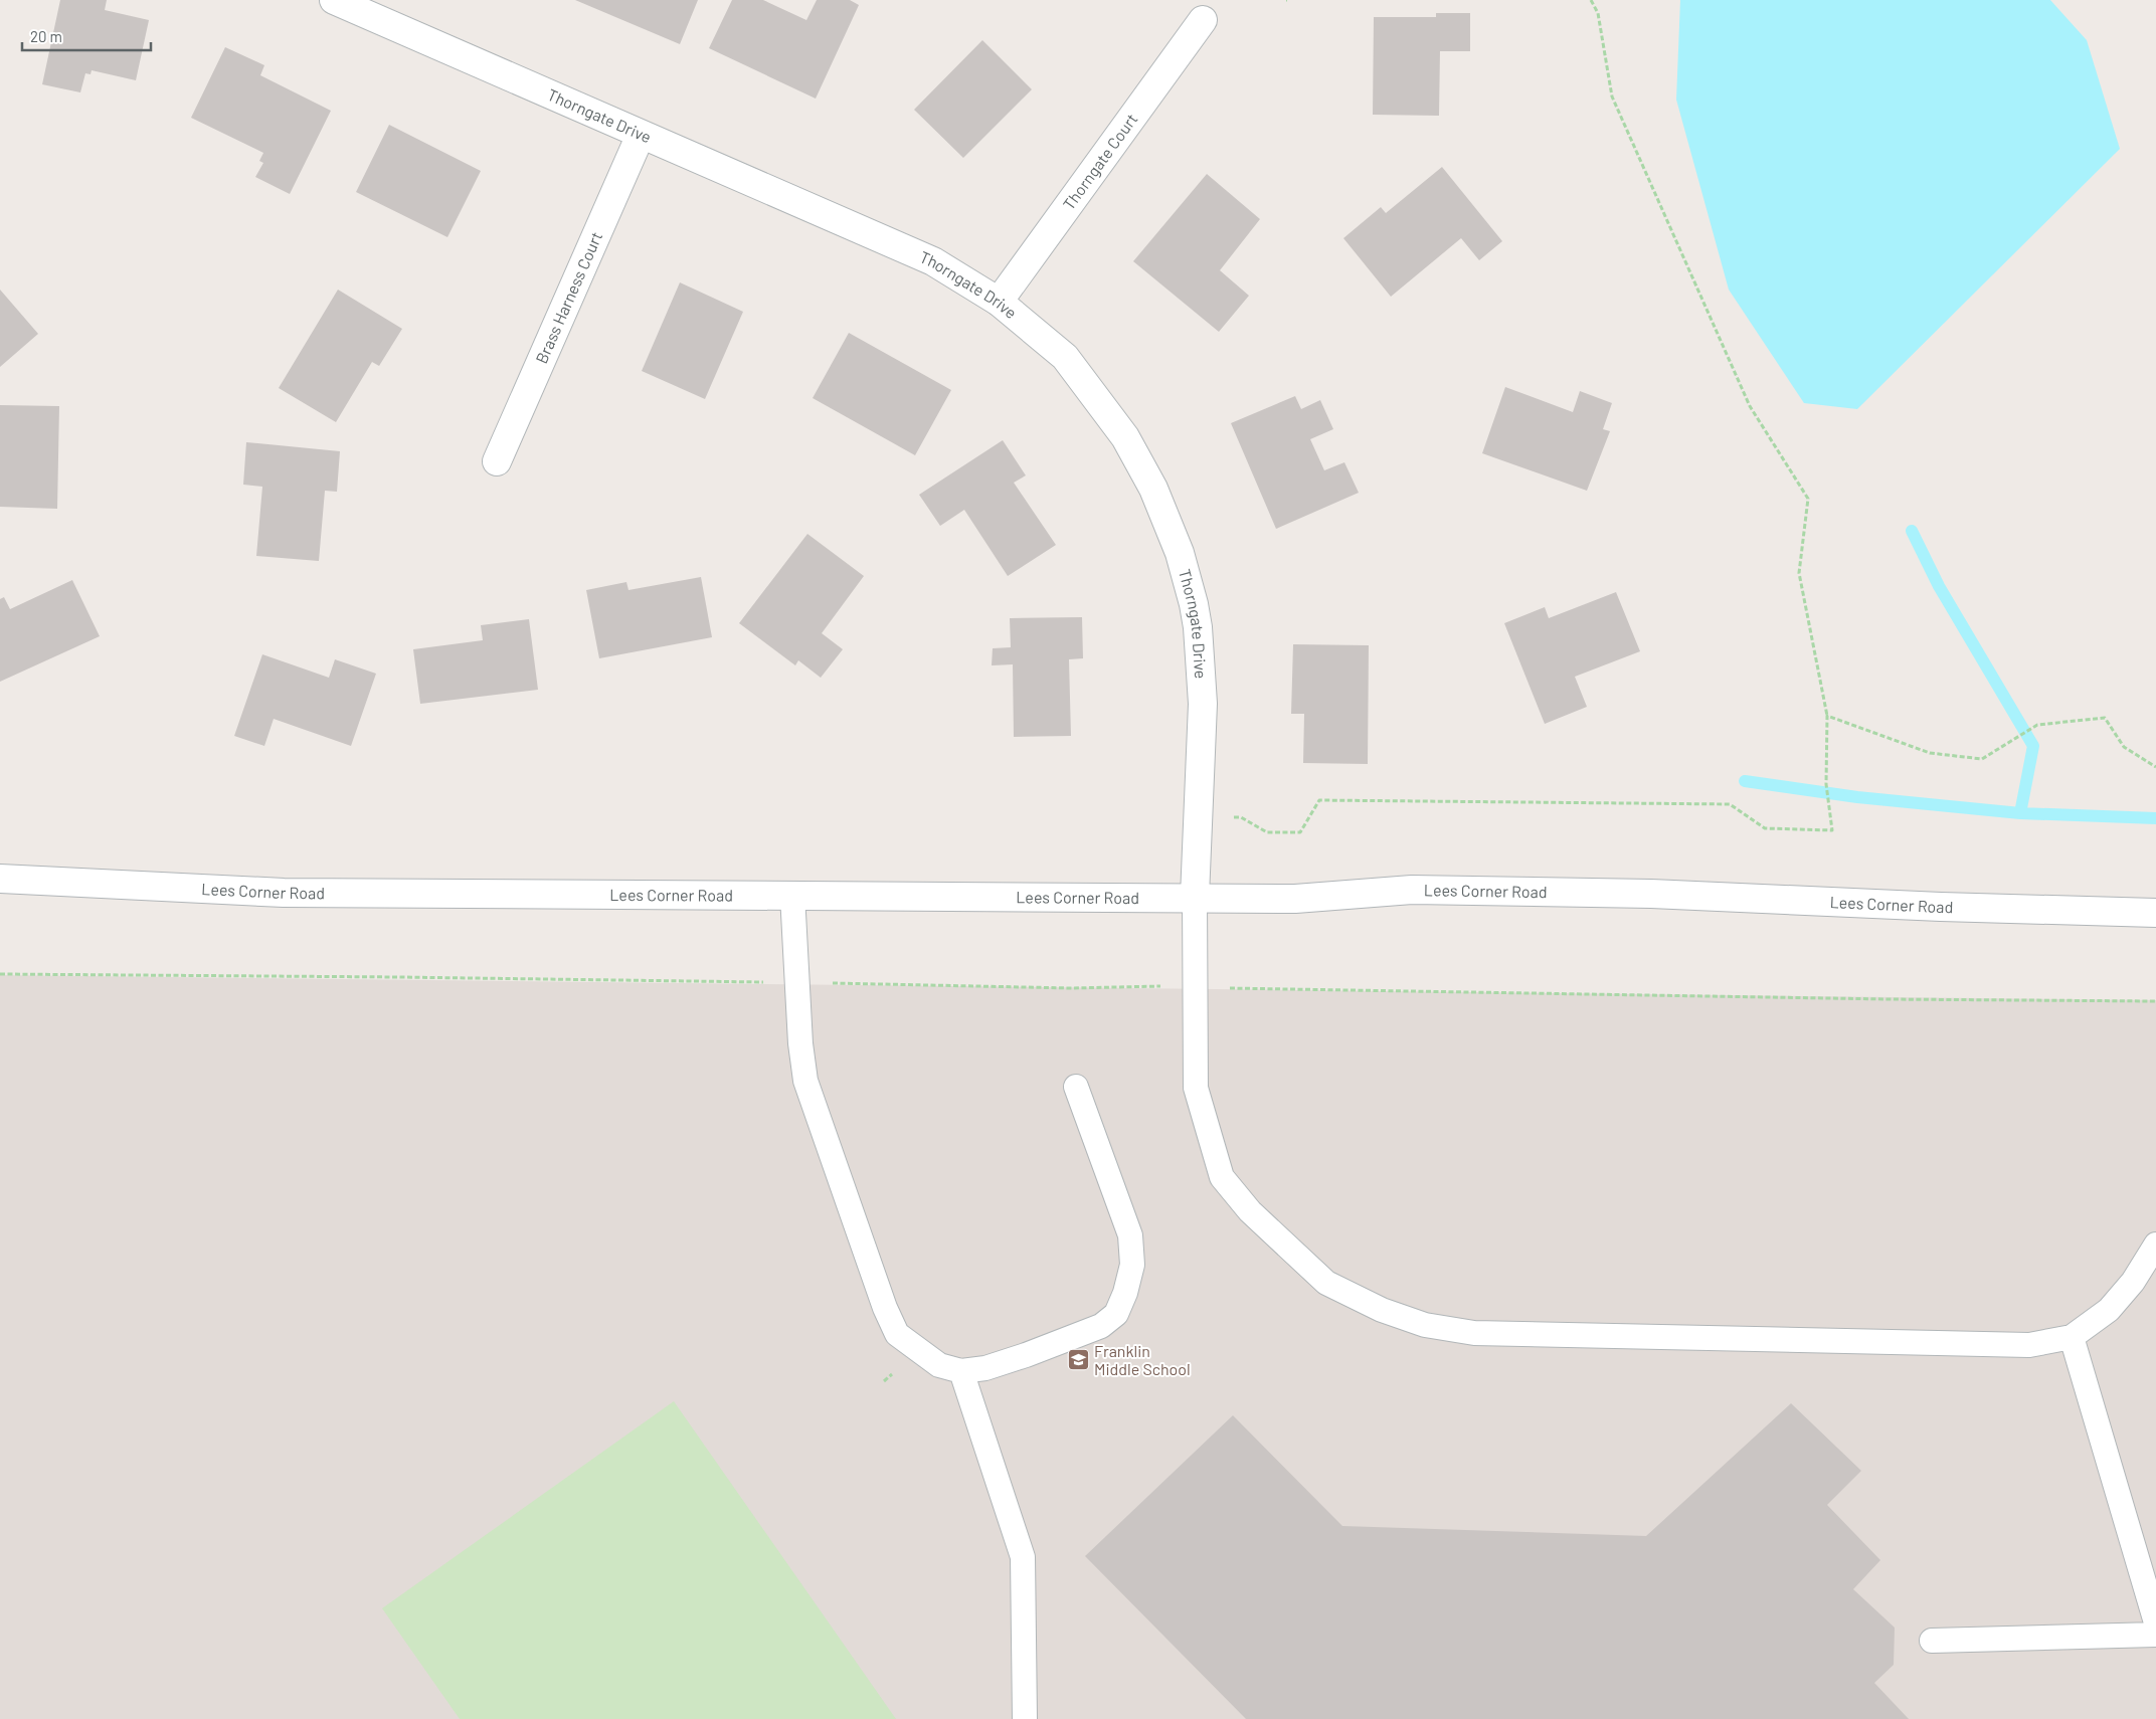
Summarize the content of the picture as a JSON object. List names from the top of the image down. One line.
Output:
{"streets":{"street":["Thorngate Drive","Thorngate Court","Brass Harness Court","Lees Corner Road"]},"crossings":[["Thorngate Drive","Thorngate Court"],["Thorngate Drive","Brass Harness Court"],["Thorngate Drive","Lees Corner Road"]],"places":{"school or university":["Franklin Middle School"]},"scale_bar":"20 m"}
